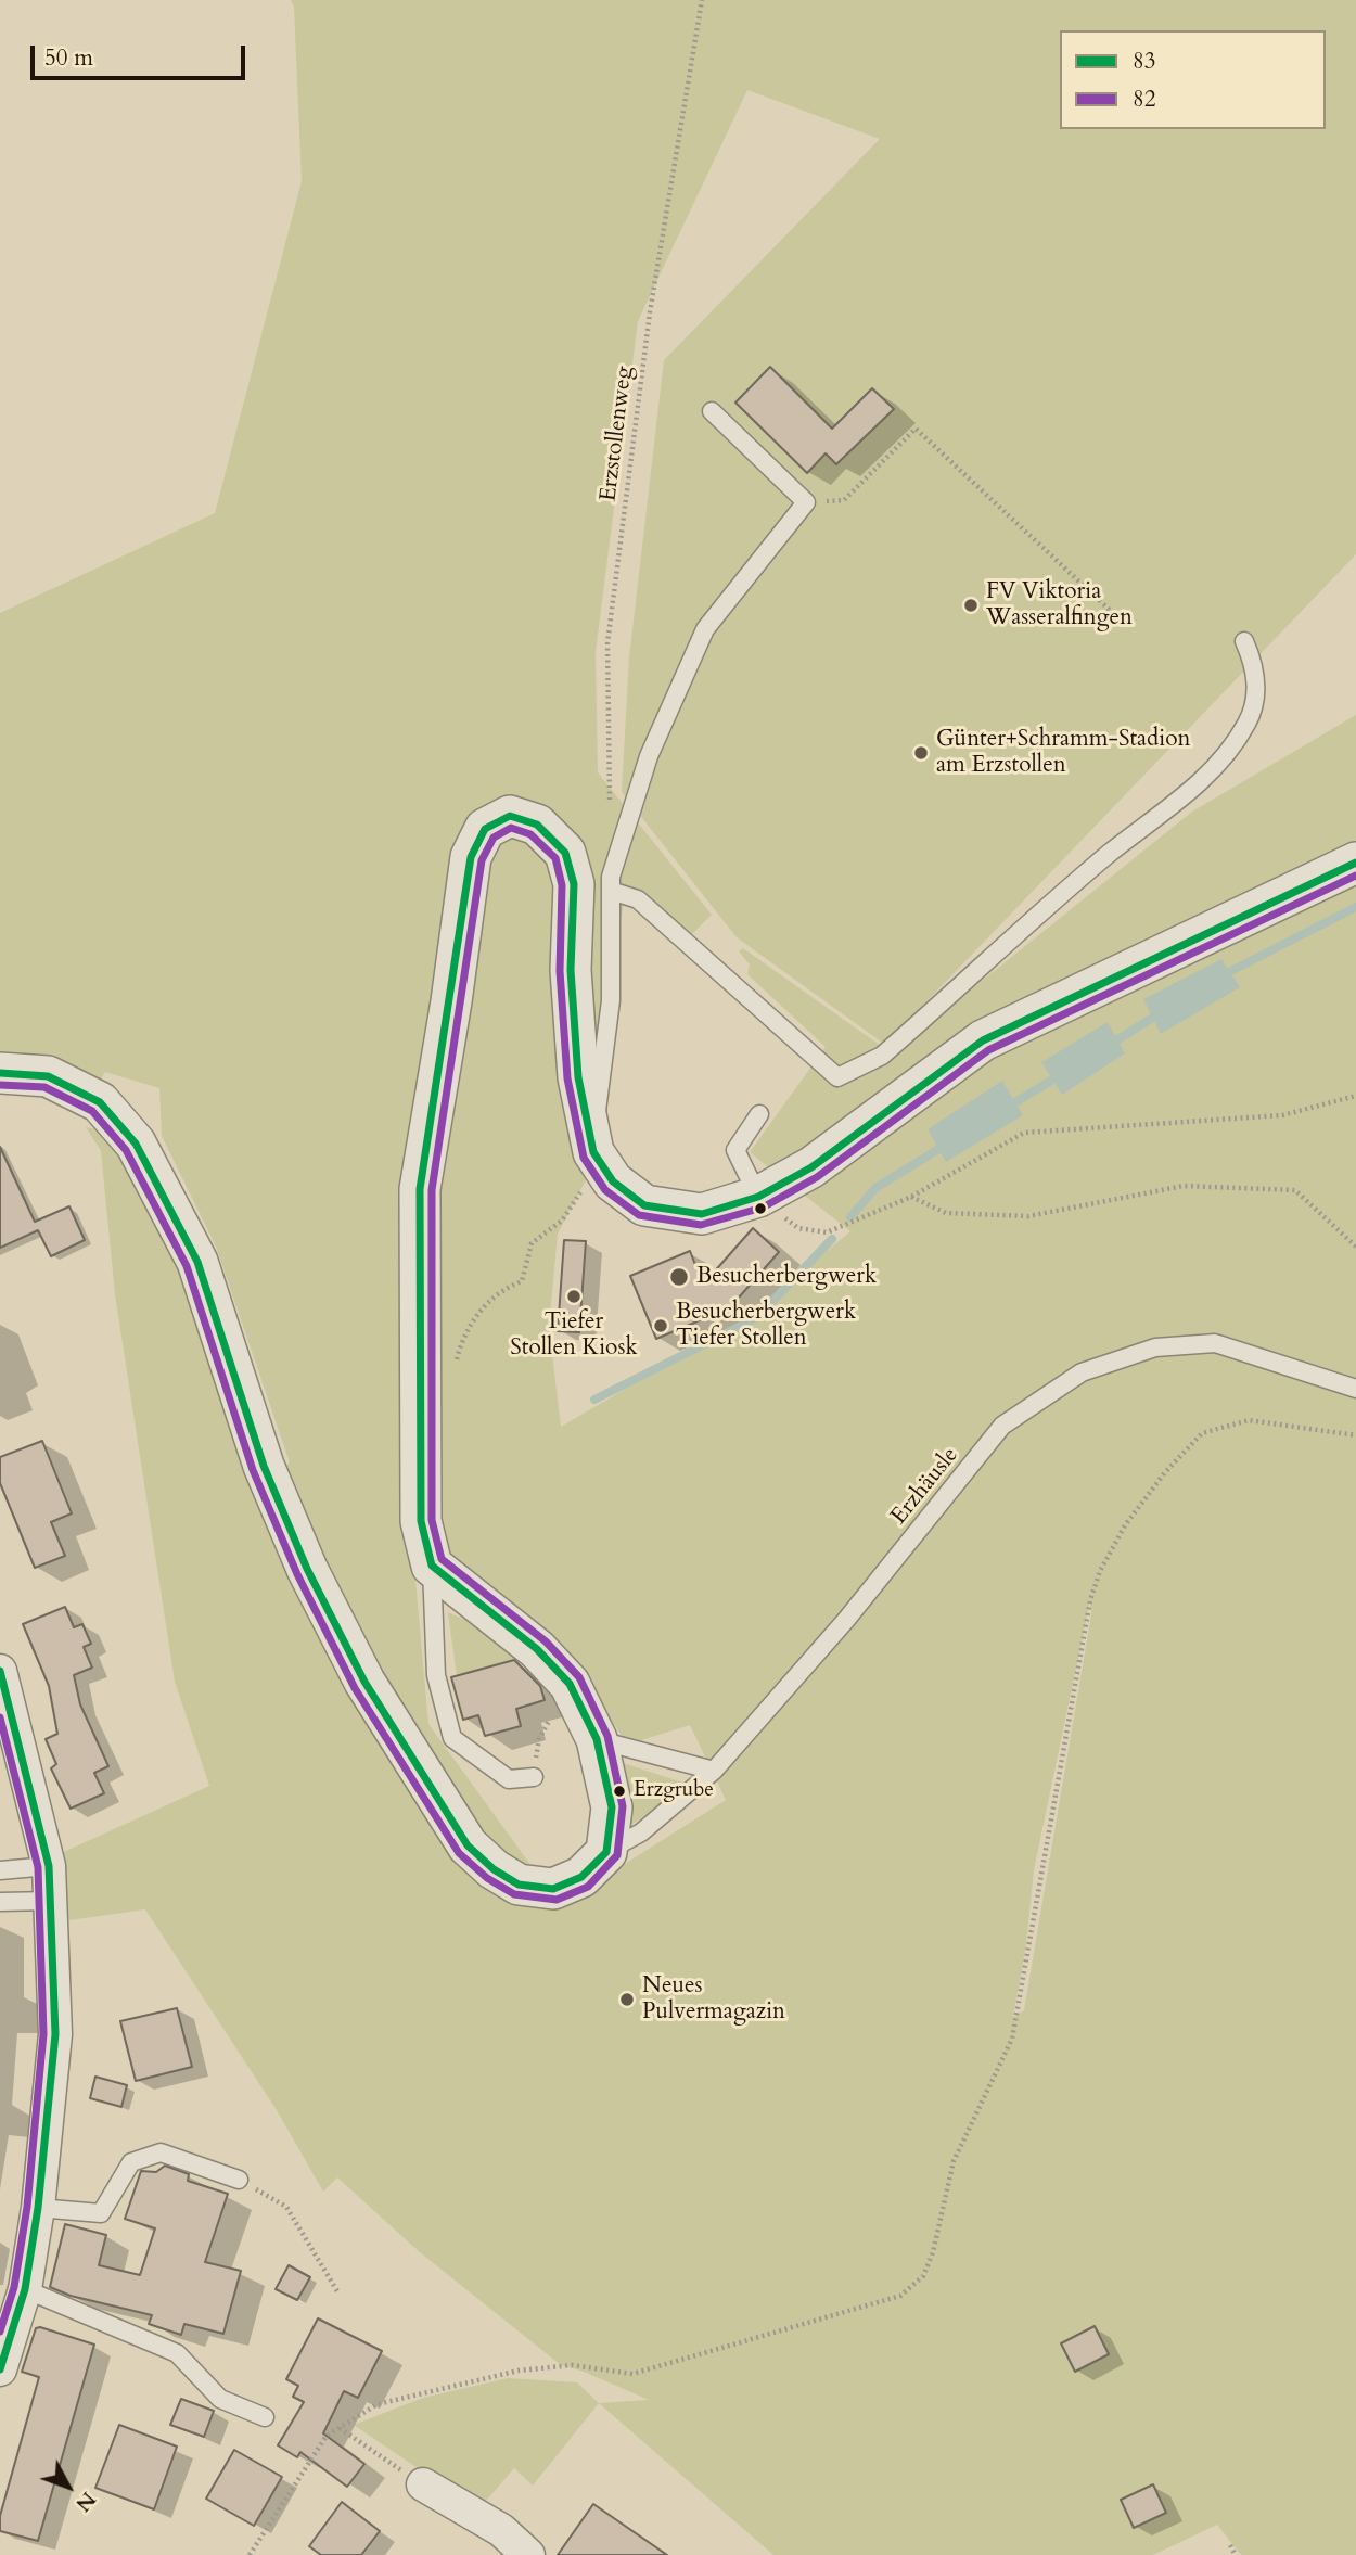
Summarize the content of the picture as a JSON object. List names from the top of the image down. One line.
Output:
{"streets":{"lane":["Erzhäusle"],"path":["Erzstollenweg"]},"places":["FV Viktoria Wasseralfingen","Günter+Schramm-Stadion am Erzstollen","Besucherbergwerk","Tiefer Stollen Kiosk","Besucherbergwerk Tiefer Stollen","Erzgrube","Neues Pulvermagazin"],"lines":["transit line 83","transit line 82"],"legend":["83","82"],"scale_bar":"50 m","north":"bottom right"}
